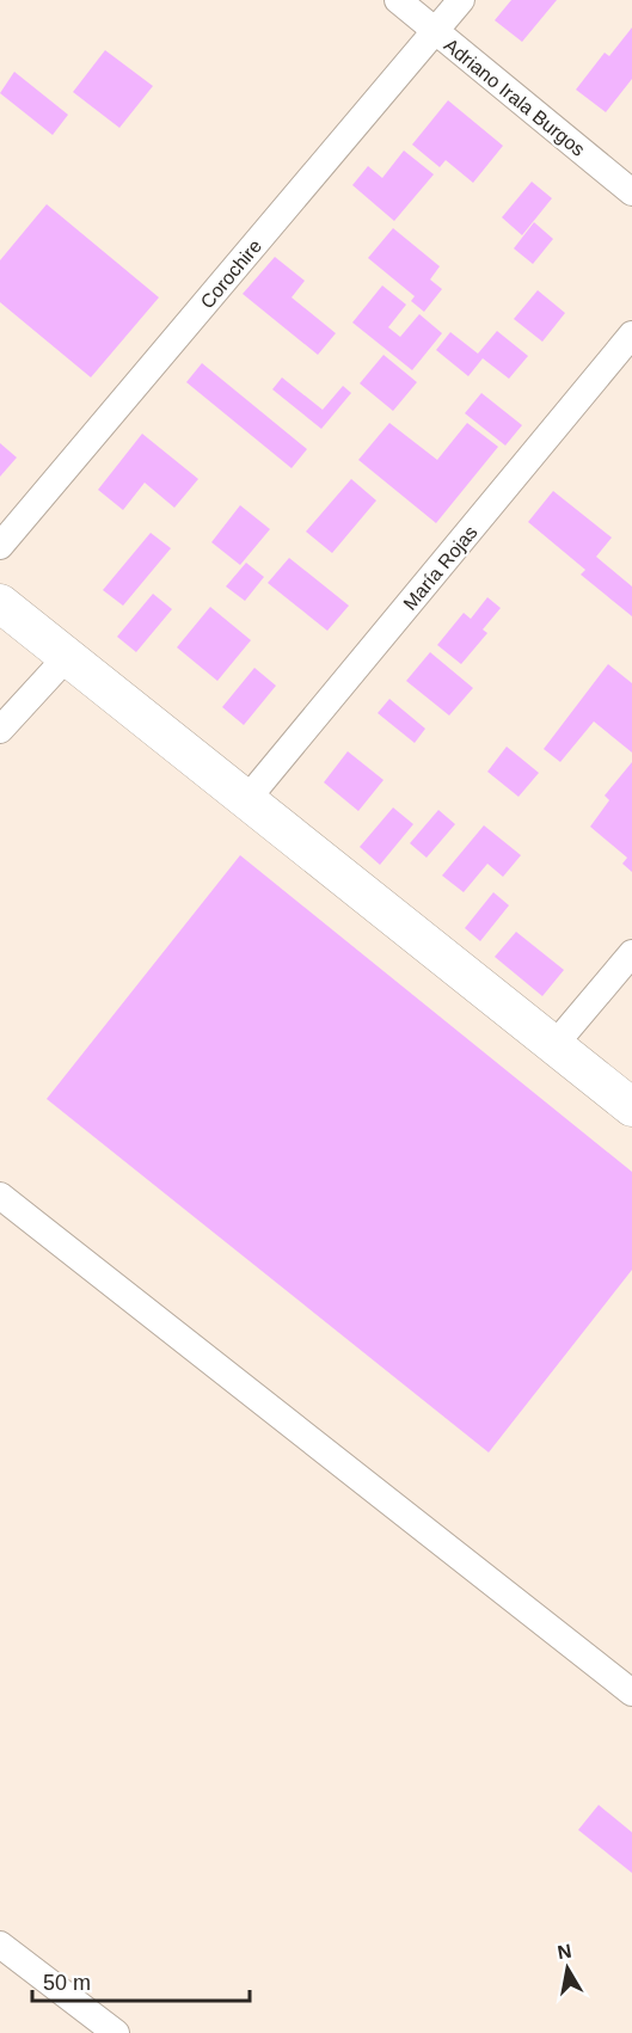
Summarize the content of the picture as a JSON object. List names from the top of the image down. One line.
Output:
{"streets":{"street":["Adriano Irala Burgos","Corochire","María Rojas"]},"crossings":[["Adriano Irala Burgos","Corochire"]],"scale_bar":"50 m","north":"top"}
